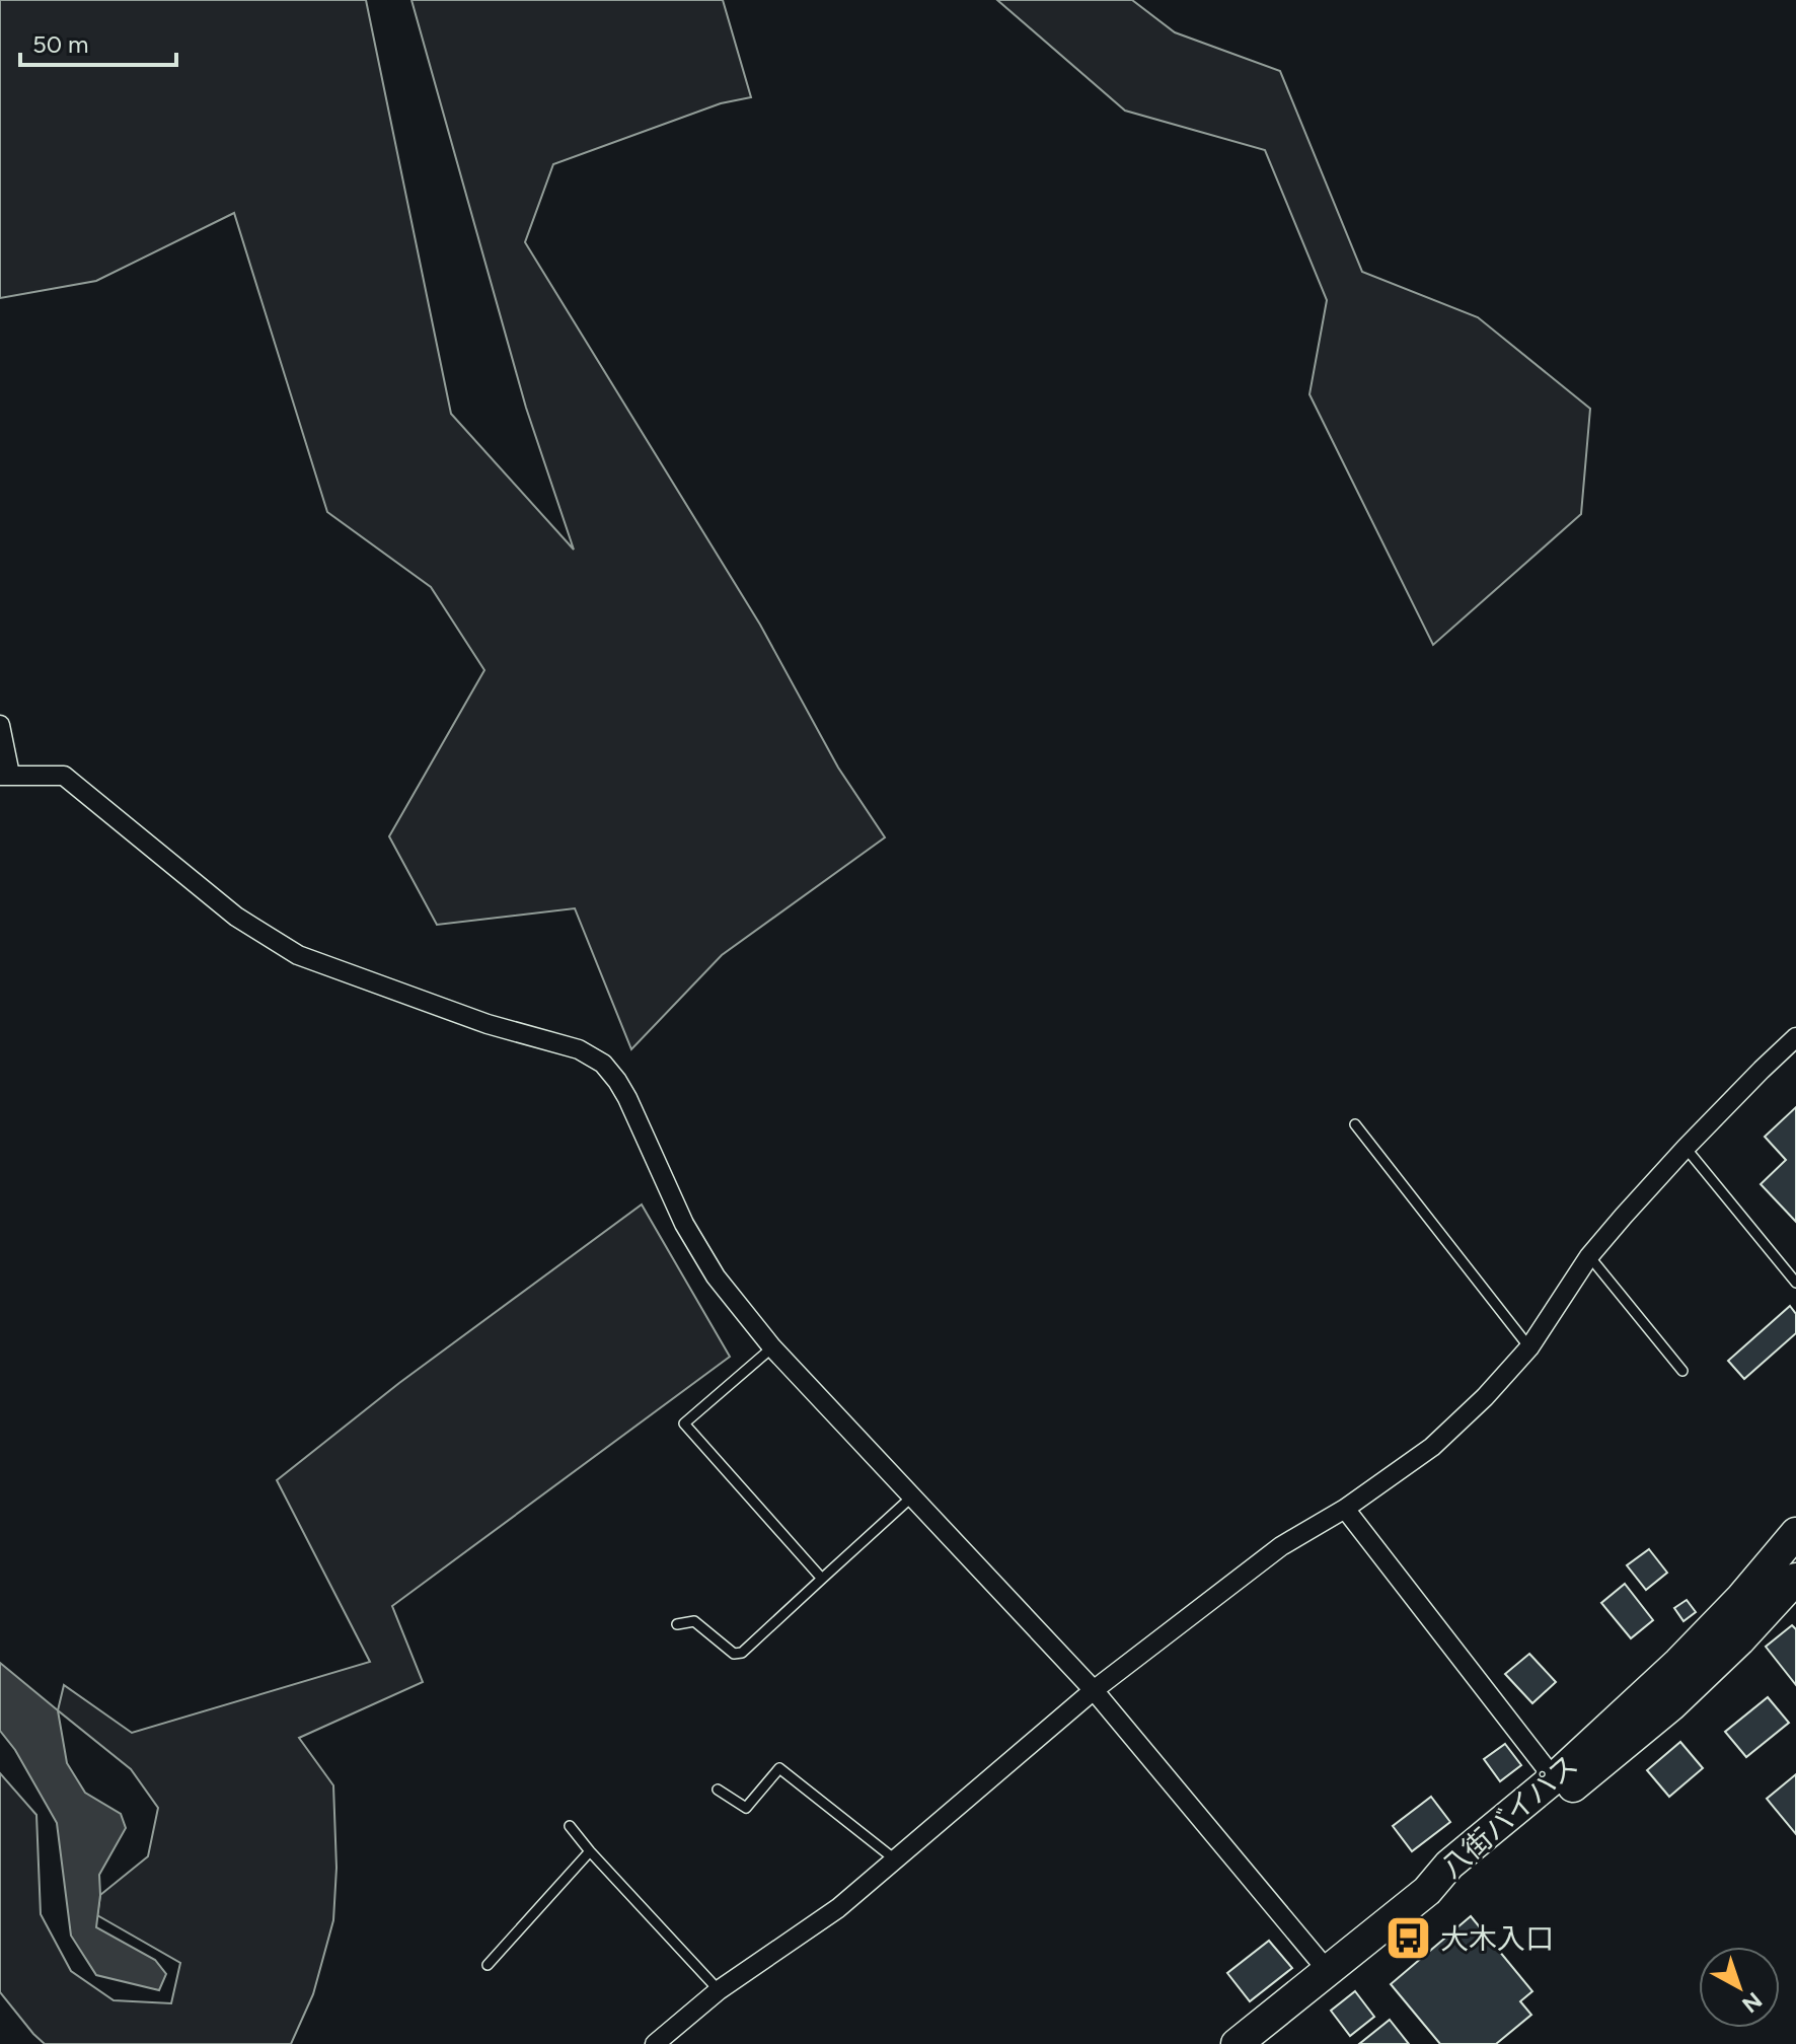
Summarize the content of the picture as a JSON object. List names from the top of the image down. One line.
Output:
{"streets":{"main road":["八街バイパス"]},"places":{"bus stop":["大木入口"]},"scale_bar":"50 m","north":"bottom right"}
